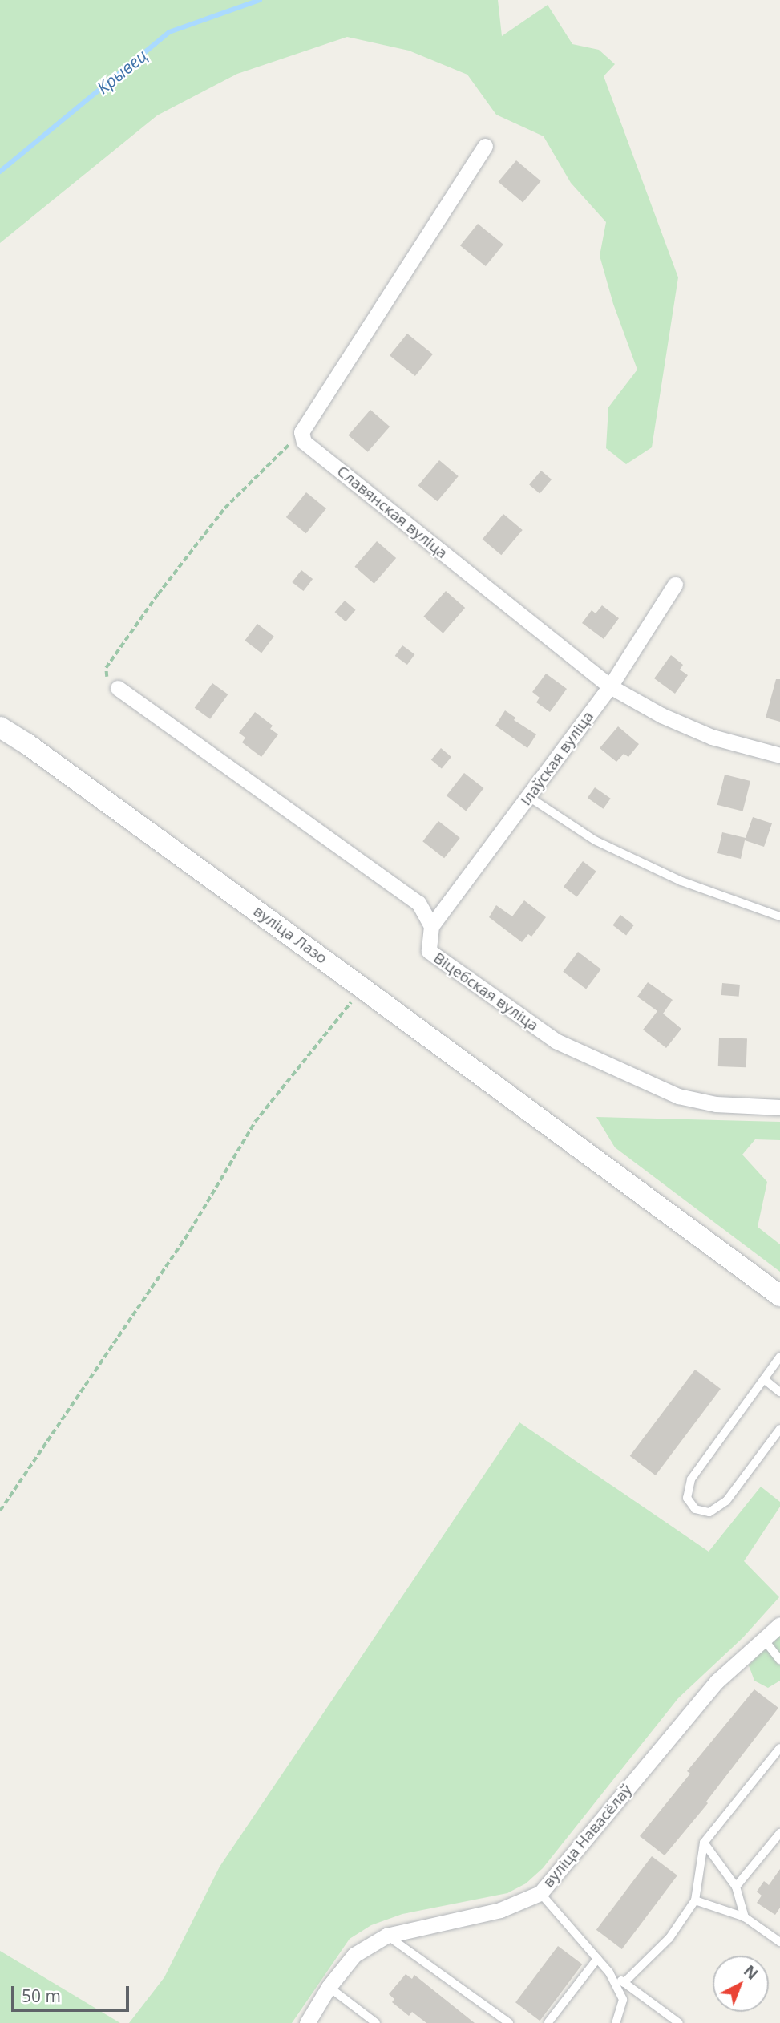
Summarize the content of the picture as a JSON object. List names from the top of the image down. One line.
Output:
{"streets":{"main road":["вуліца Лазо"],"street":["Славянская вуліца","Ілаўская вуліца","Віцебская вуліца","вуліца Навасёлаў"]},"crossings":[["Славянская вуліца","Ілаўская вуліца"],["Ілаўская вуліца","Віцебская вуліца"]],"water":["Крывец"],"scale_bar":"50 m","north":"top right"}
